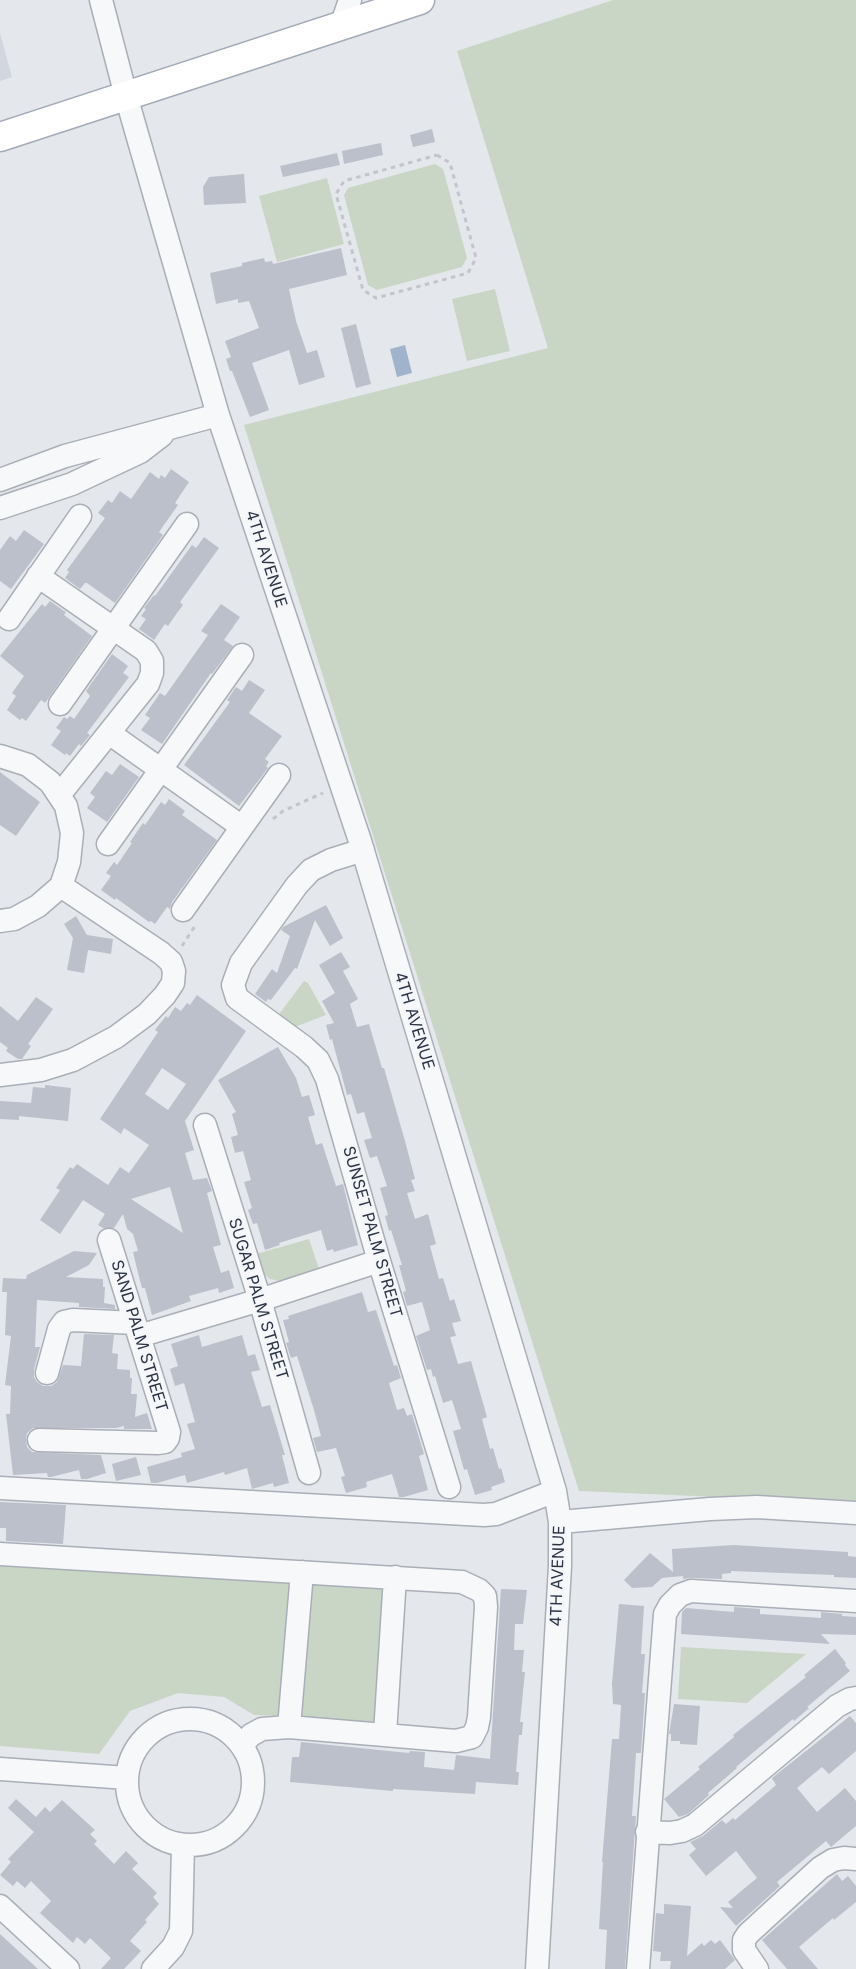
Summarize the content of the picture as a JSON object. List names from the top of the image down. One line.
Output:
{"streets":{"street":["4TH AVENUE","SUNSET PALM STREET","SUGAR PALM STREET","SAND PALM STREET"]},"crossings":[["4TH AVENUE","SUNSET PALM STREET"]]}
